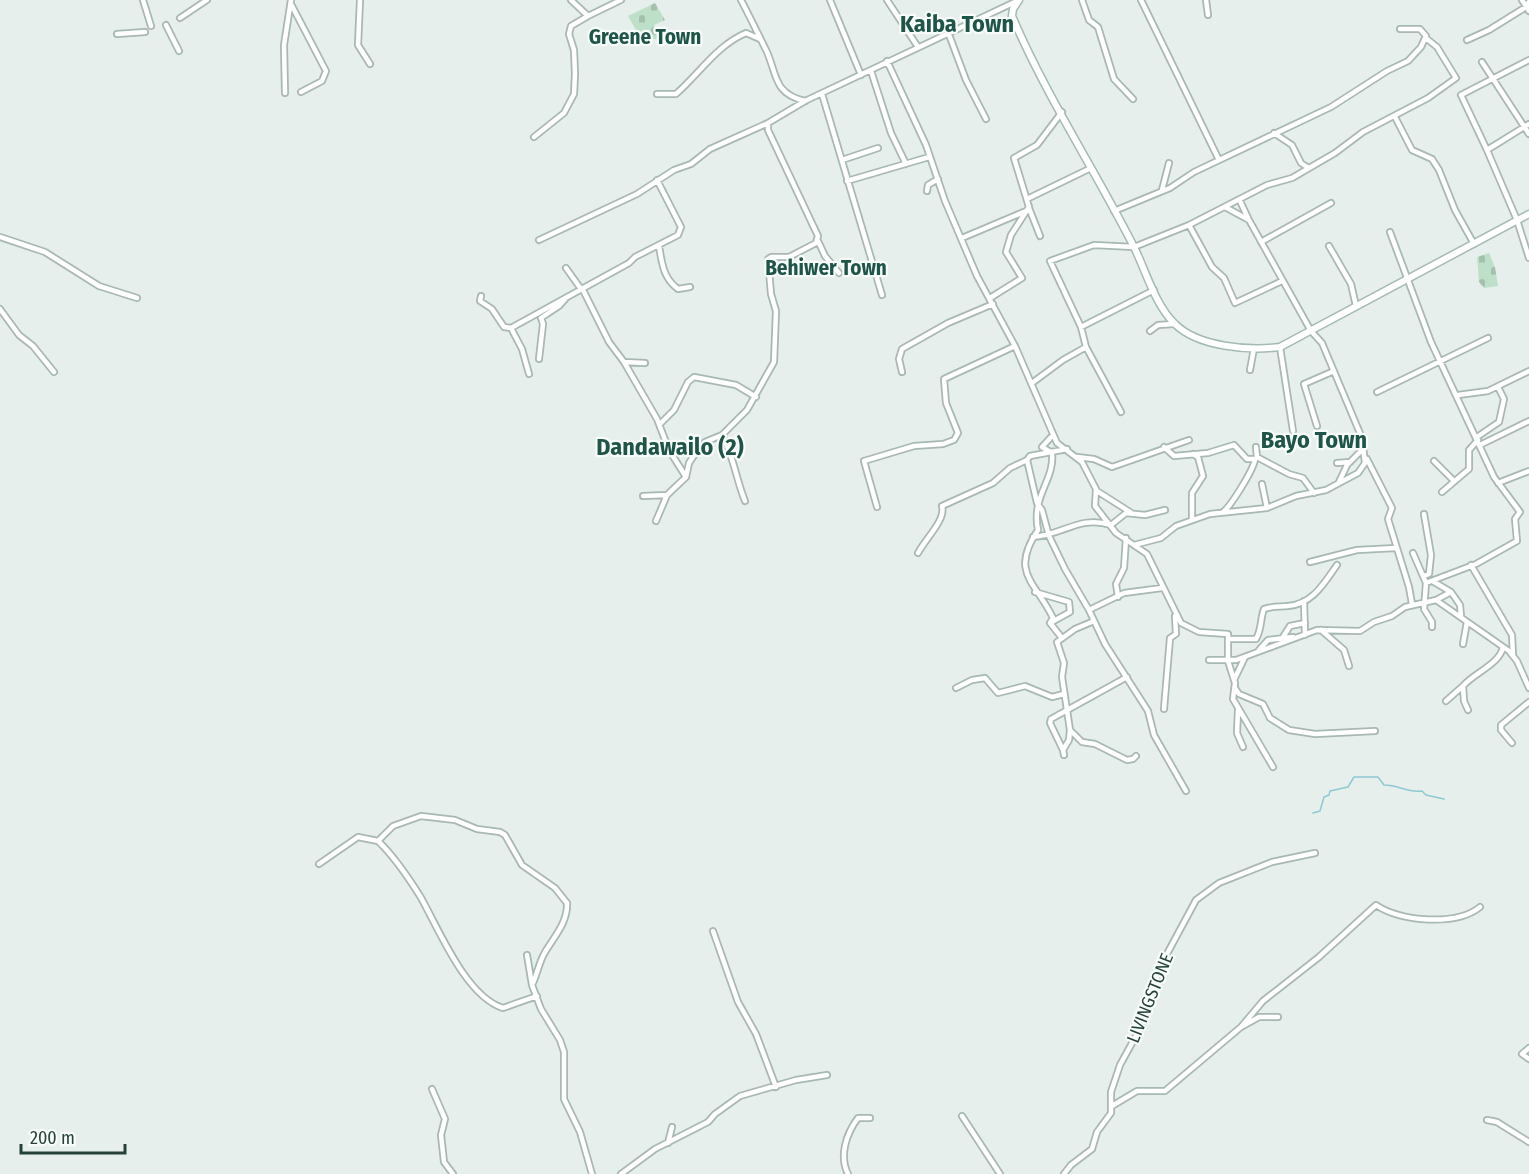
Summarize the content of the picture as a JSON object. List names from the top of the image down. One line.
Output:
{"streets":{"street":["LIVINGSTONE"]},"districts":["Kaiba Town","Greene Town","Behiwer Town","Bayo Town","Dandawailo (2)"],"scale_bar":"200 m"}
